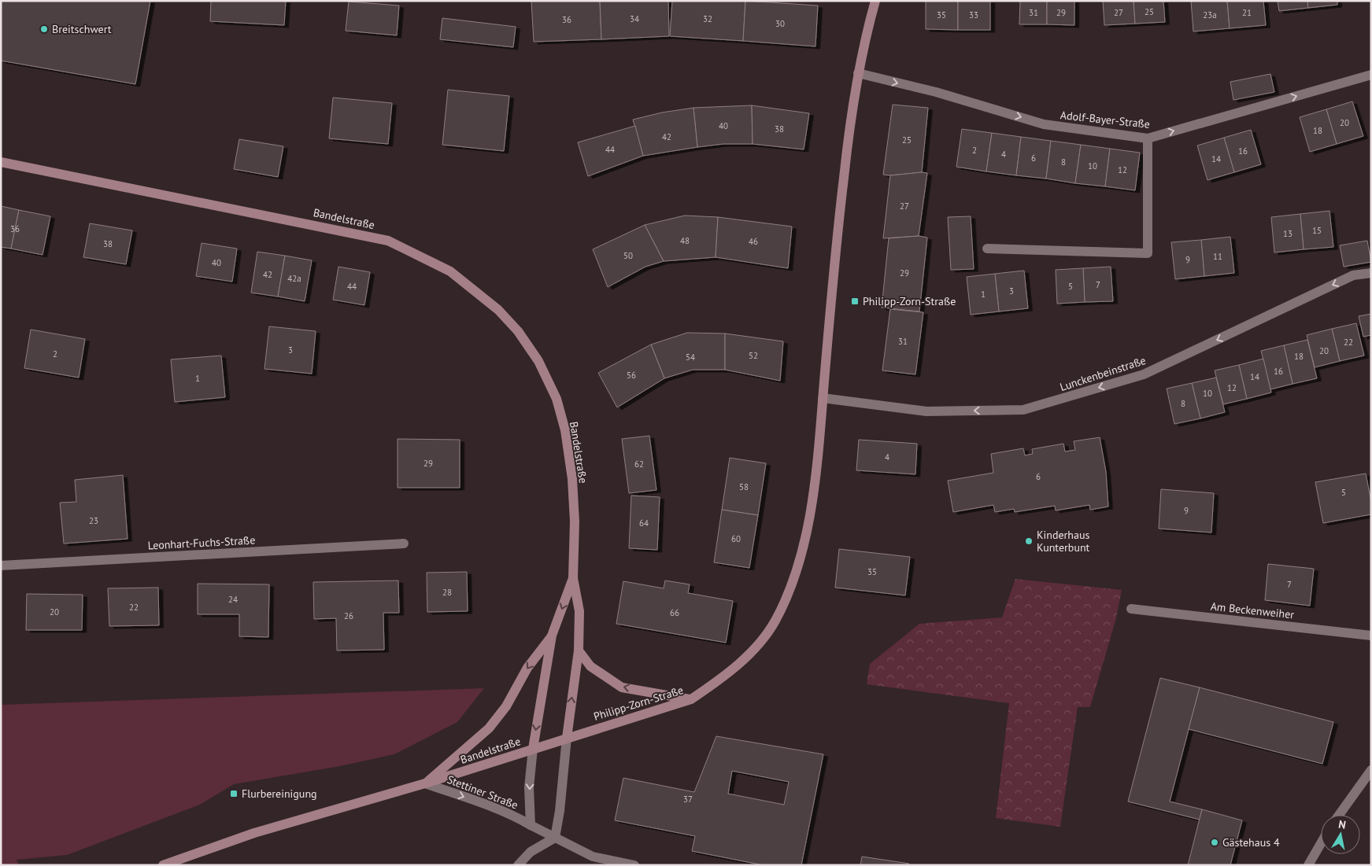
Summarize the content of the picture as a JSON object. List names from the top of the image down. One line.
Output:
{"streets":{"street":["Adolf-Bayer-Straße","Bandelstraße","Lunckenbeinstraße","Leonhart-Fuchs-Straße","Am Beckenweiher","Philipp-Zorn-Straße","Stettiner Straße"]},"crossings":[["Adolf-Bayer-Straße","Philipp-Zorn-Straße"],["Bandelstraße","Philipp-Zorn-Straße"],["Bandelstraße","Stettiner Straße"],["Lunckenbeinstraße","Philipp-Zorn-Straße"],["Philipp-Zorn-Straße","Stettiner Straße"]],"one_way":["Adolf-Bayer-Straße","Lunckenbeinstraße","Stettiner Straße"],"places":{"other":["Breitschwert","Kinderhaus Kunterbunt","Gästehaus 4"],"transit":["Philipp-Zorn-Straße","Flurbereinigung"]},"house_numbers":["25","31","29","27","21","35","33","23a","34","32","36","30","20","40","38","18","42","25","44","2","16","4","6","14","8","10","12","27","36","15","13","48","46","38","50","11","9","40","29","42","42a","7","44","5","3","1","31","22","3","20","2","52","18","54","16","56","14","1","12","10","8","4","29","62","6","58","5","9","23","64","60","35","7","28","24","22","20","66","26","37"],"north":"top"}
